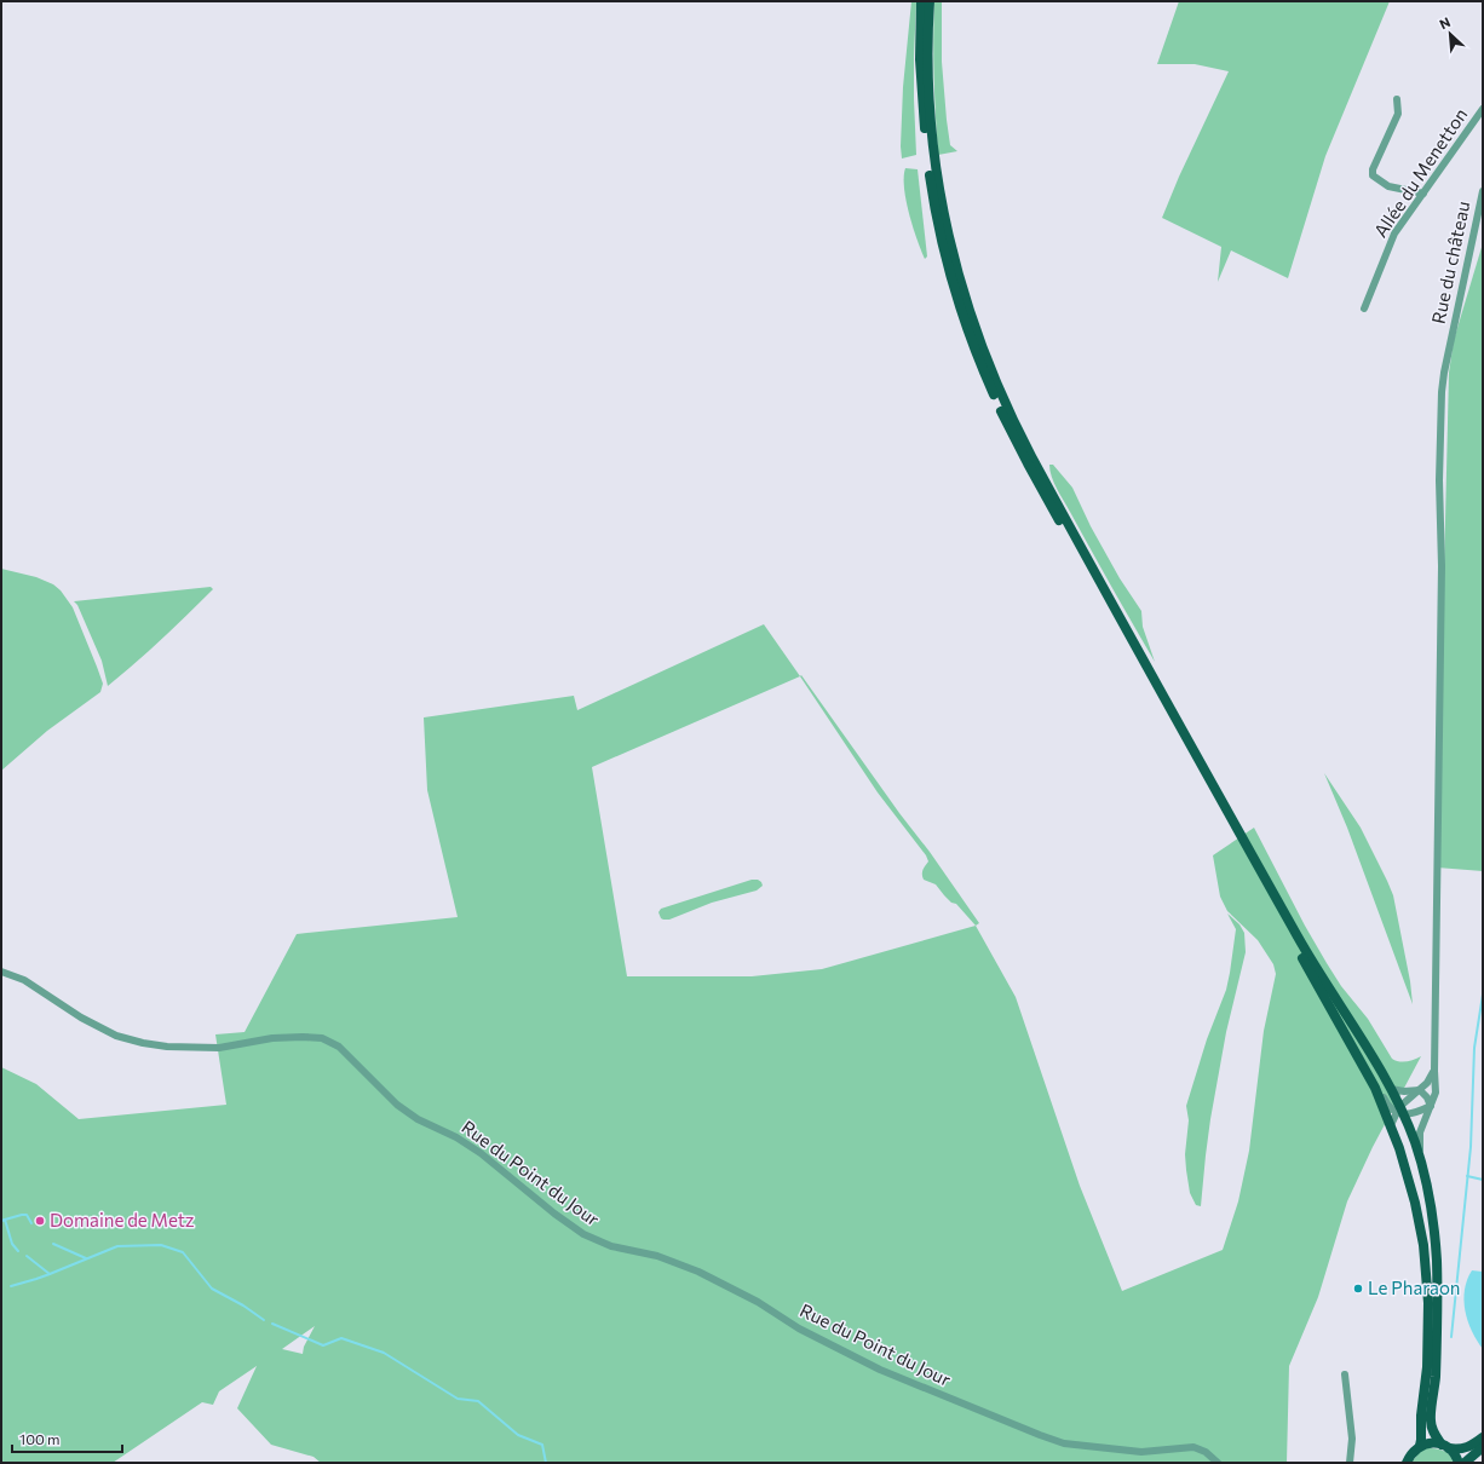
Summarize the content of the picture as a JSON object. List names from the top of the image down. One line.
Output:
{"streets":{"street":["Allée du Menetton","Rue du château","Rue du Point du Jour"]},"places":["Domaine de Metz","Le Pharaon"],"scale_bar":"100 m","north":"top left"}
